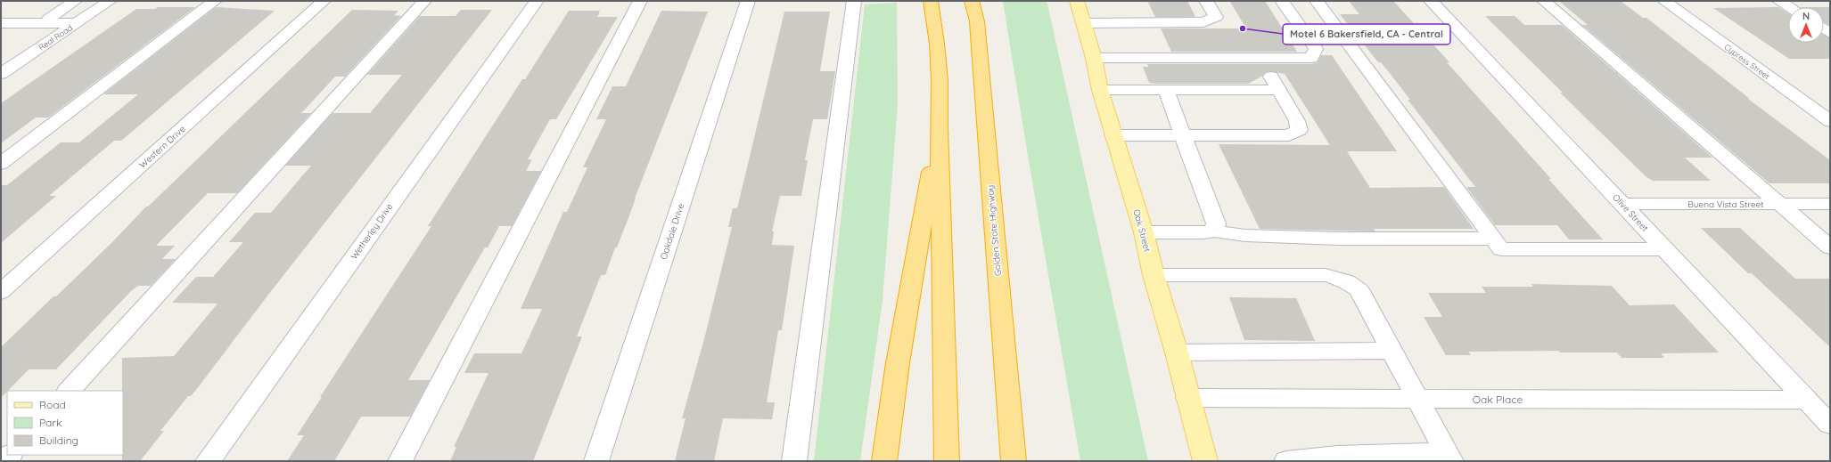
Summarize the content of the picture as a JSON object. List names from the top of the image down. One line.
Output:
{"streets":{"highway":["Golden State Highway"],"main road":["Oak Street"],"street":["Real Road","Cypress Street","Western Drive","Buena Vista Street","Olive Street","Wetherley Drive","Oakdale Drive","Oak Place"]},"crossings":[["Buena Vista Street","Olive Street"],["Olive Street","Oak Place"],["Oak Street","Oak Place"]],"places":["Motel 6 Bakersfield, CA - Central"],"legend":["Road","Park","Building"],"north":"top"}
